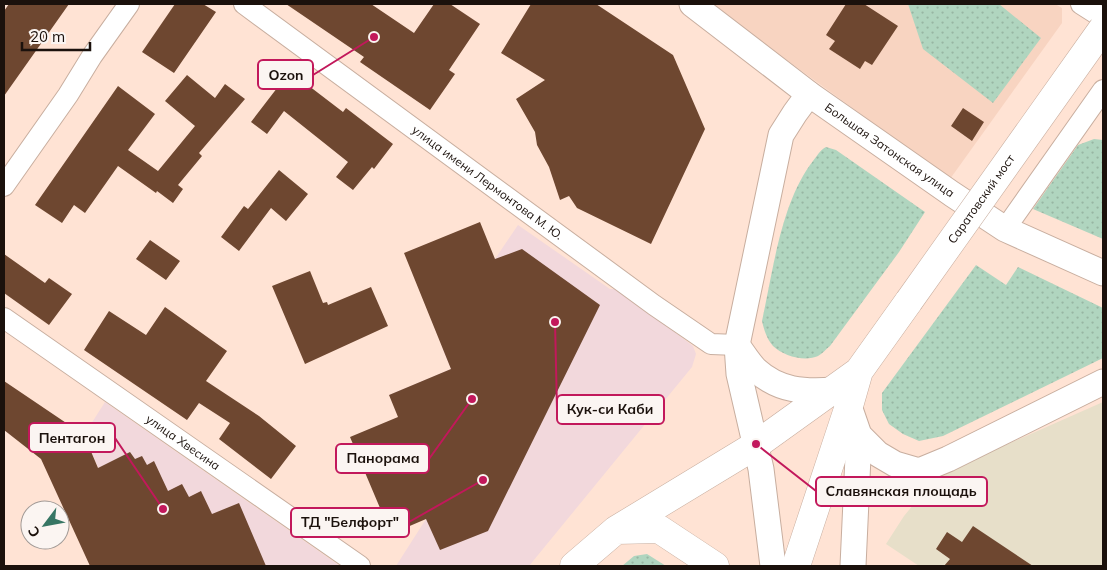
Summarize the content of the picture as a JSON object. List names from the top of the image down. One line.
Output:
{"streets":{"main road":["Саратовский мост"],"street":["Большая Затонская улица","улица имени Лермонтова М. Ю.","улица Хвесина"]},"places":["Ozon","Кук-си Каби","Панорама","Славянская площадь","ТД \"Белфорт\"","Пентагон"],"scale_bar":"20 m","north":"bottom left"}
